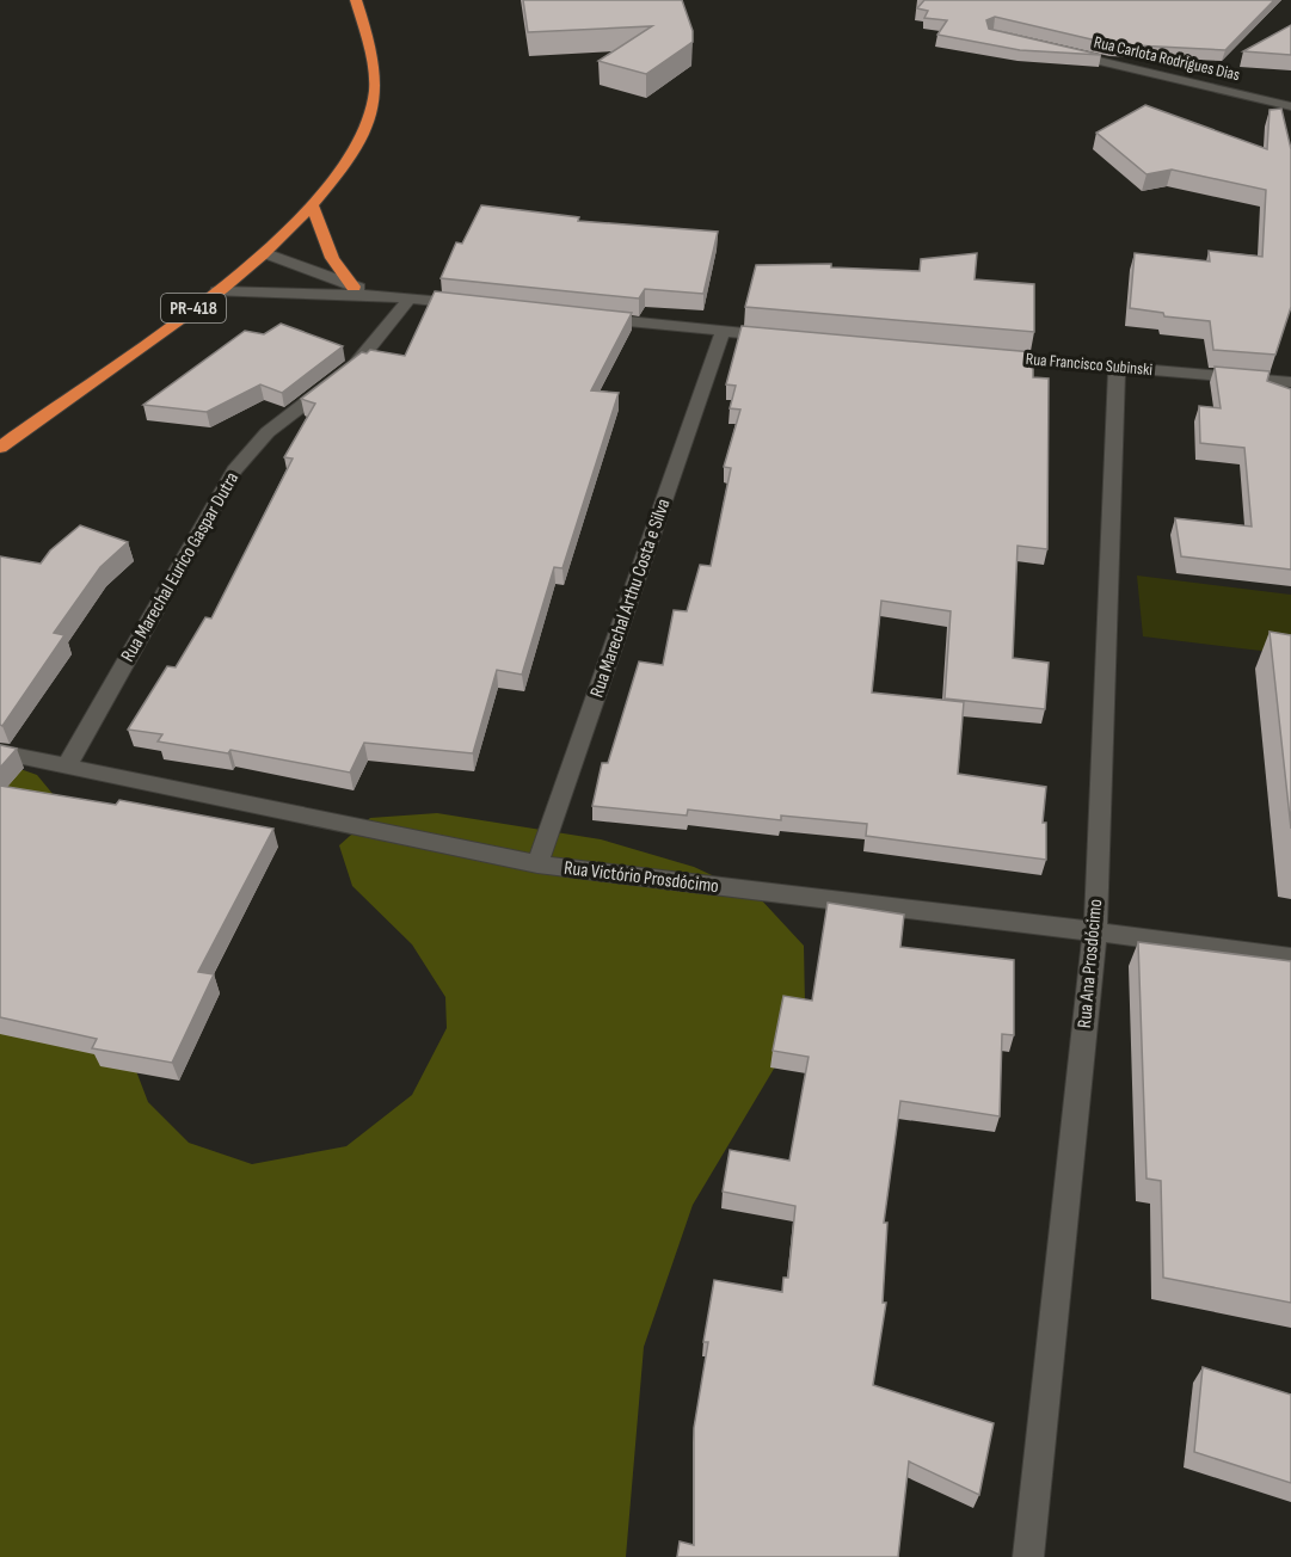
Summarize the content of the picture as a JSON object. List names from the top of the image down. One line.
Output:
{"streets":{"highway":["PR-418"],"street":["Rua Carlota Rodrigues Dias","Rua Francisco Subinski","Rua Marechal Eurico Gaspar Dutra","Rua Marechal Arthu Costa e Silva","Rua Victório Prosdócimo","Rua Ana Prosdócimo"]},"crossings":[["Rua Francisco Subinski","Rua Ana Prosdócimo"],["Rua Marechal Eurico Gaspar Dutra","Rua Victório Prosdócimo"],["Rua Marechal Arthu Costa e Silva","Rua Victório Prosdócimo"],["Rua Victório Prosdócimo","Rua Ana Prosdócimo"]]}
